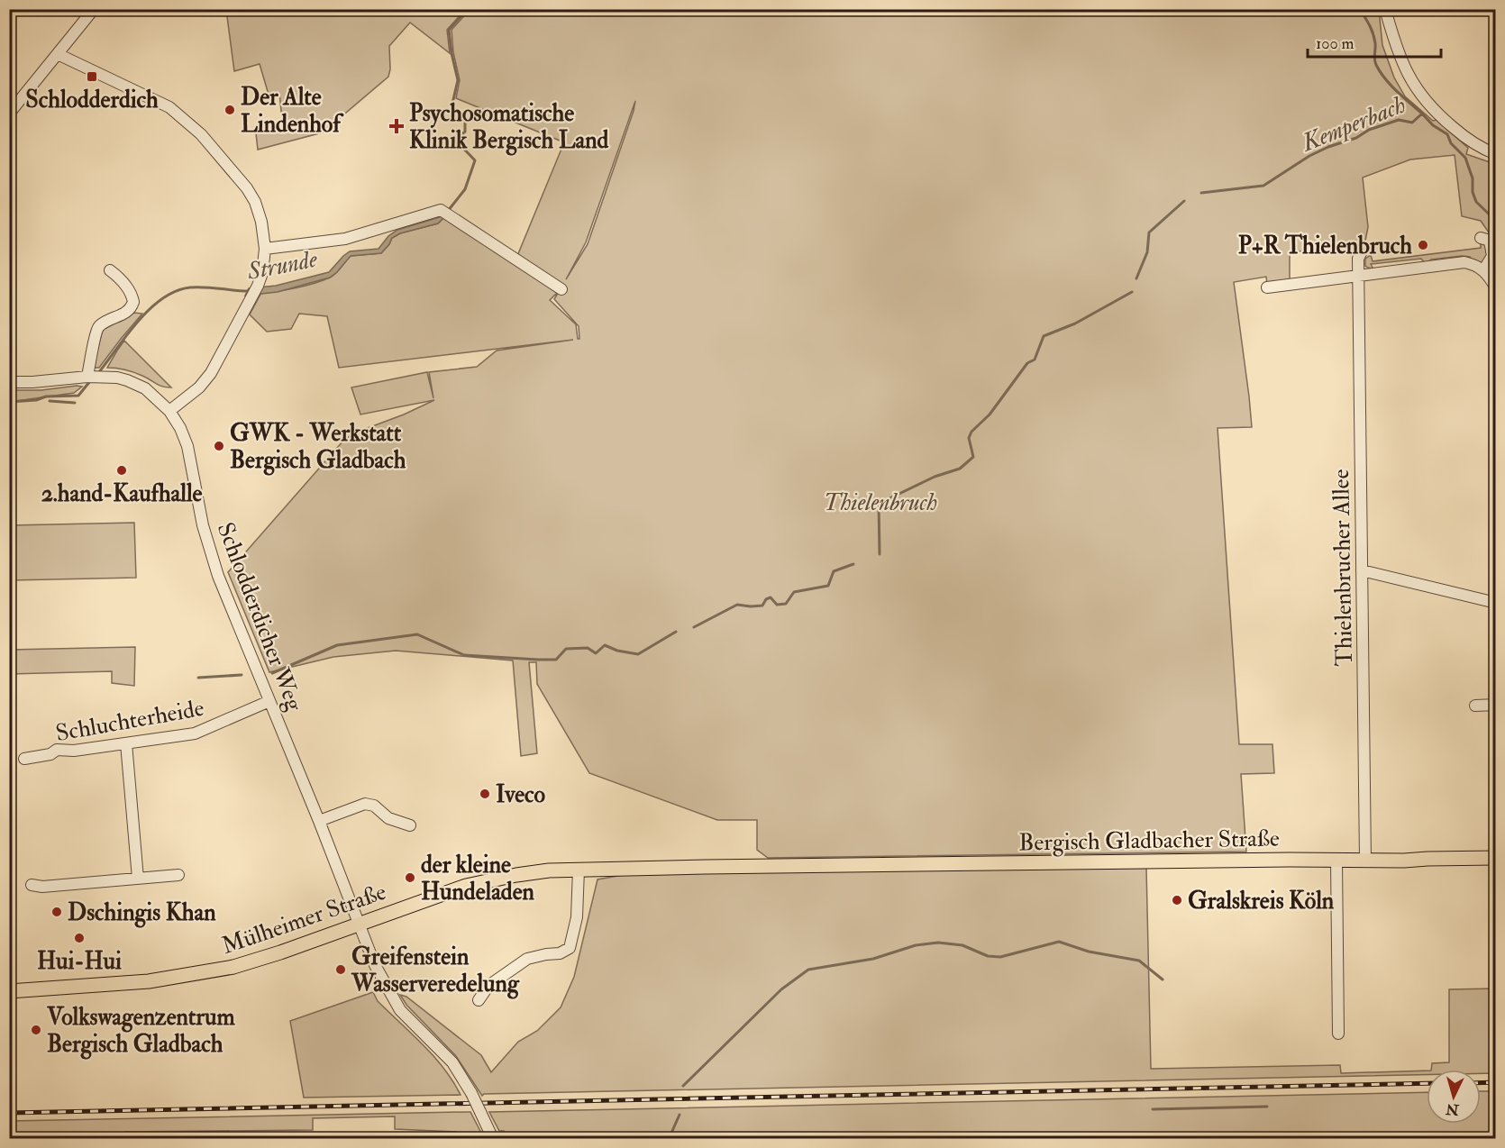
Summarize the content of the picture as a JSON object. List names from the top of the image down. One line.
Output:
{"streets":{"main road":["Bergisch Gladbacher Straße","Mülheimer Straße"],"street":["Thielenbrucher Allee","Schlodderdicher Weg","Schluchterheide"]},"crossings":[["Thielenbrucher Allee","Bergisch Gladbacher Straße"],["Schlodderdicher Weg","Schluchterheide"],["Schlodderdicher Weg","Mülheimer Straße"],["Bergisch Gladbacher Straße","Mülheimer Straße"]],"water":["Kemperbach","Strunde"],"parks":["Thielenbruch"],"places":{"transit":["Schlodderdich"],"other":["Der Alte Lindenhof","P+R Thielenbruch","GWK - Werkstatt Bergisch Gladbach","2.hand-Kaufhalle","Iveco","der kleine Hundeladen","Gralskreis Köln","Dschingis Khan","Hui-Hui","Greifenstein Wasserveredelung","Volkswagenzentrum Bergisch Gladbach"],"health":["Psychosomatische Klinik Bergisch Land"]},"scale_bar":"100 m","north":"bottom"}
